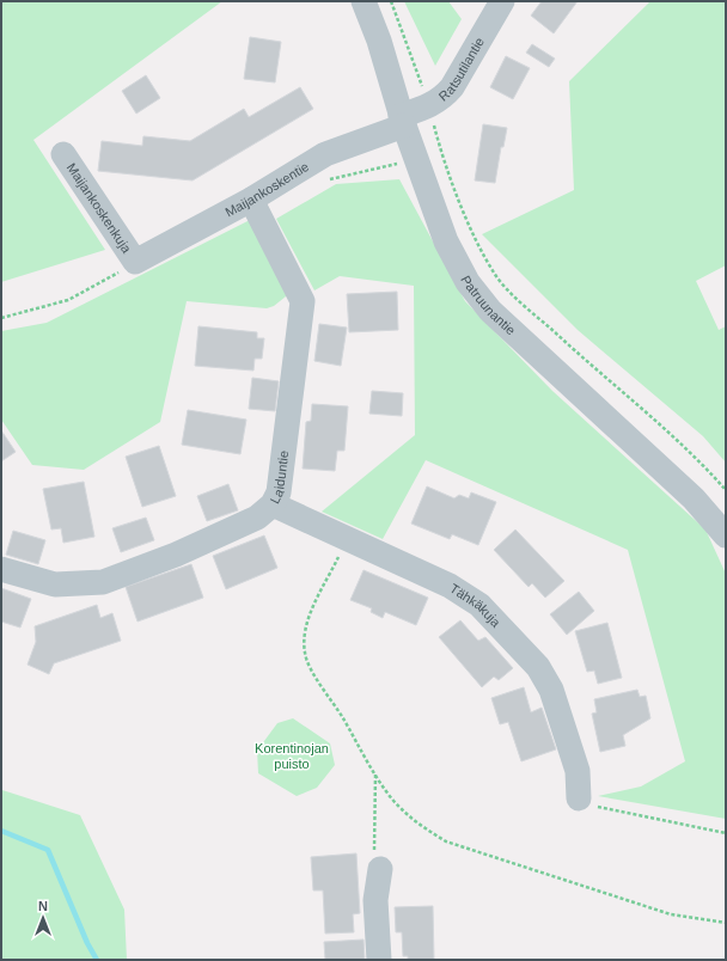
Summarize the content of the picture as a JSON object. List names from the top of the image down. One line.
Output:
{"streets":{"street":["Ratsutilantie","Maijankoskentie","Maijankoskenkuja","Patruunantie","Laiduntie","Tähkäkuja"]},"crossings":[["Ratsutilantie","Maijankoskentie"],["Ratsutilantie","Patruunantie"],["Maijankoskentie","Maijankoskenkuja"],["Maijankoskentie","Patruunantie"],["Maijankoskentie","Laiduntie"],["Laiduntie","Tähkäkuja"]],"parks":["Korentinojan puisto"],"north":"top"}
